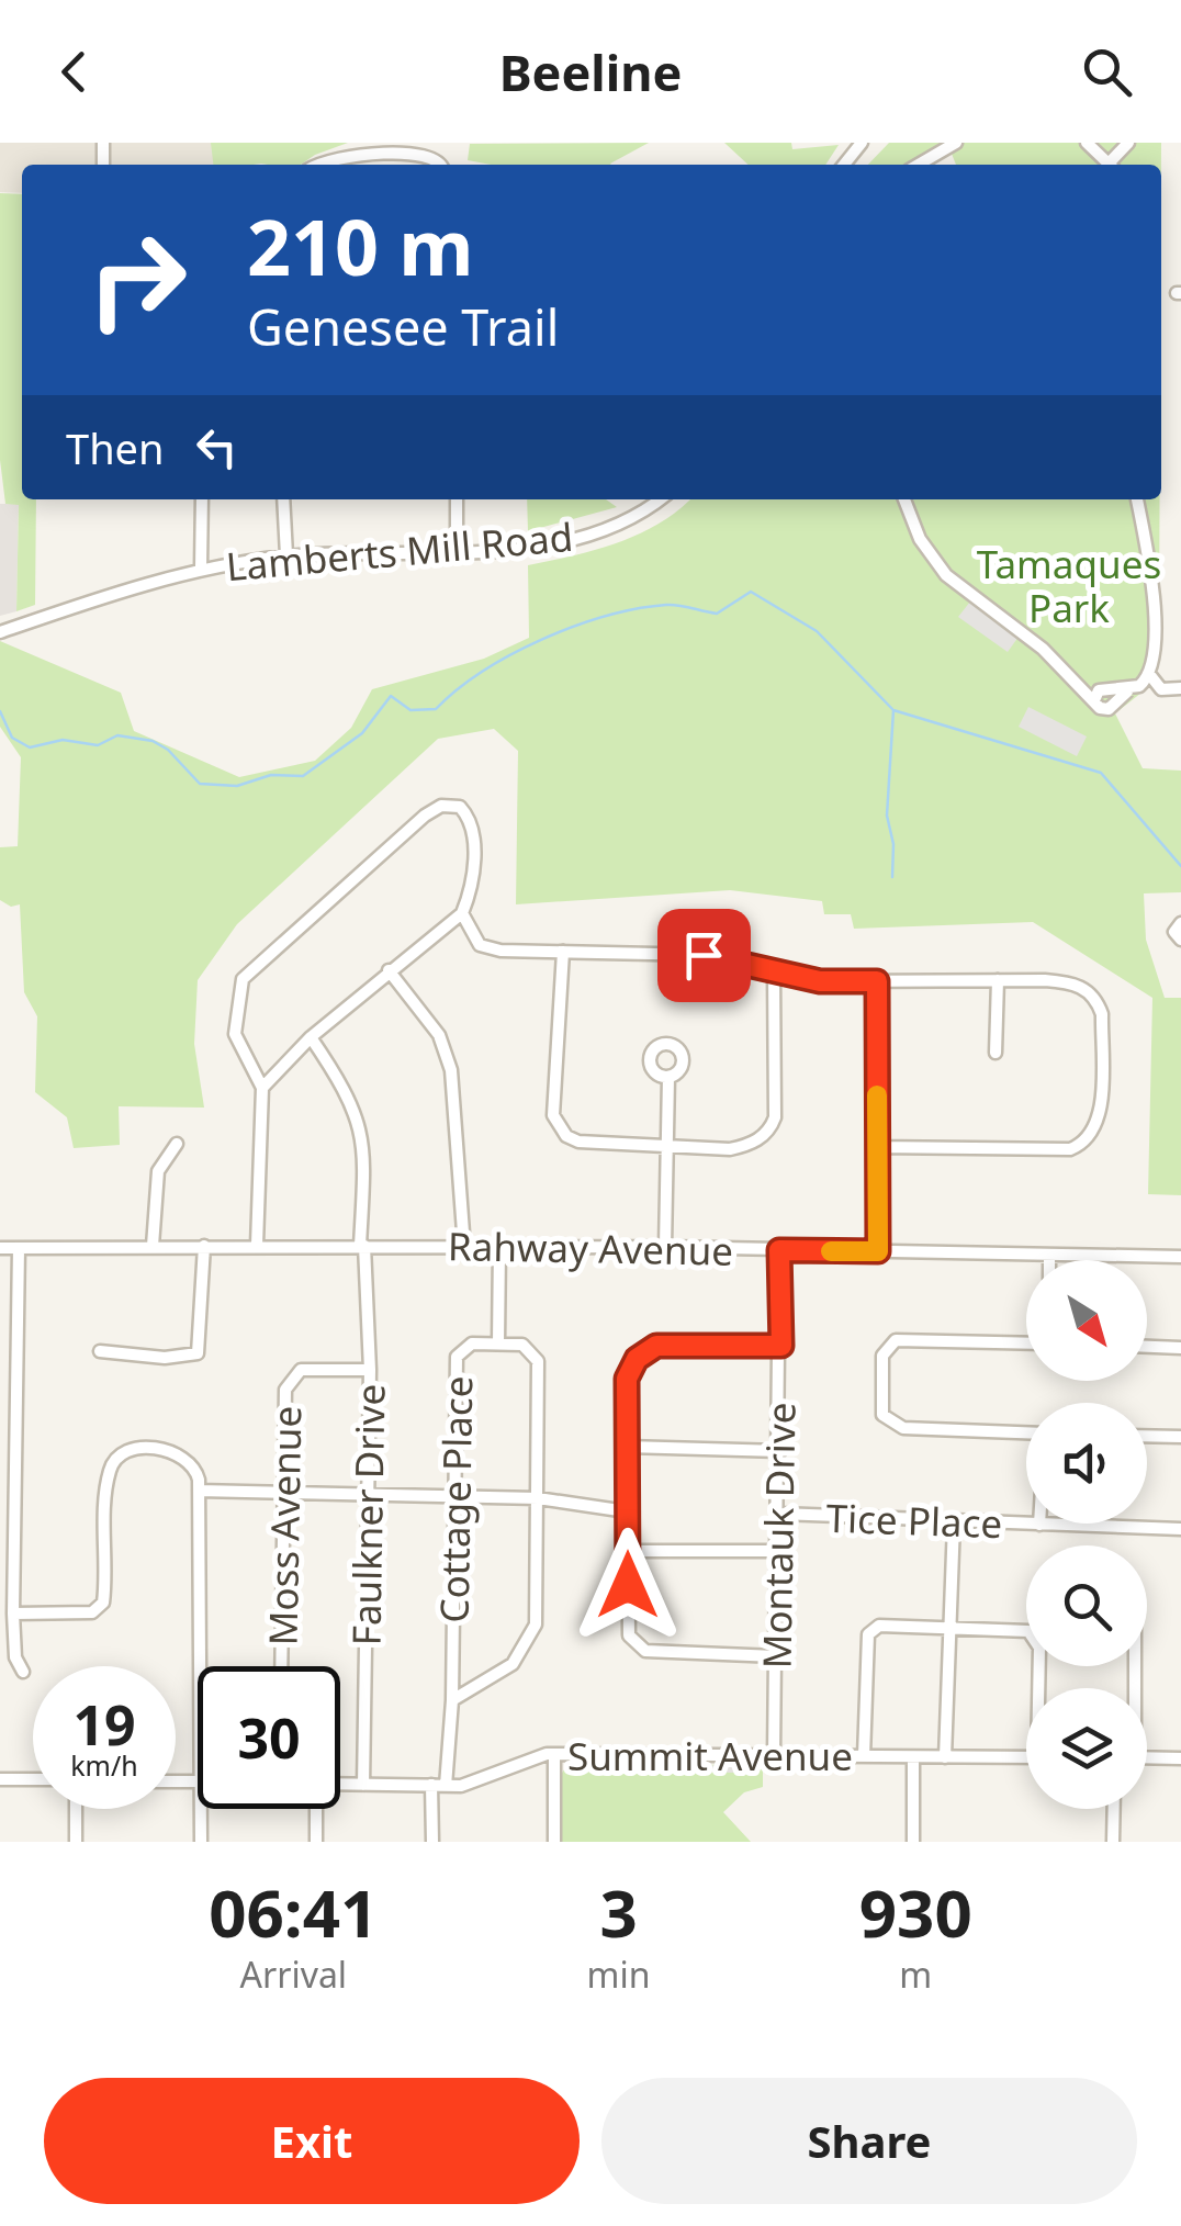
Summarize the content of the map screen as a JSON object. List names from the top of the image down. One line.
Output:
{"streets":{"street":["Lamberts Mill Road","Rahway Avenue","Cottage Place","Faulkner Drive","Tice Place","Moss Avenue","Montauk Drive","Summit Avenue"]},"crossings":[["Rahway Avenue","Cottage Place"],["Rahway Avenue","Faulkner Drive"],["Rahway Avenue","Montauk Drive"],["Cottage Place","Summit Avenue"],["Faulkner Drive","Moss Avenue"],["Faulkner Drive","Summit Avenue"],["Tice Place","Montauk Drive"],["Montauk Drive","Summit Avenue"]],"parks":["Tamaques Park"],"north":"bottom right","page":{"header":"Beeline","turn":["210 m","Genesee Trail"],"then":"Then","speed":"19 km/h","limit":"30","eta":["06:41","Arrival","3","min","930","m"],"buttons":["Exit","Share"]}}
